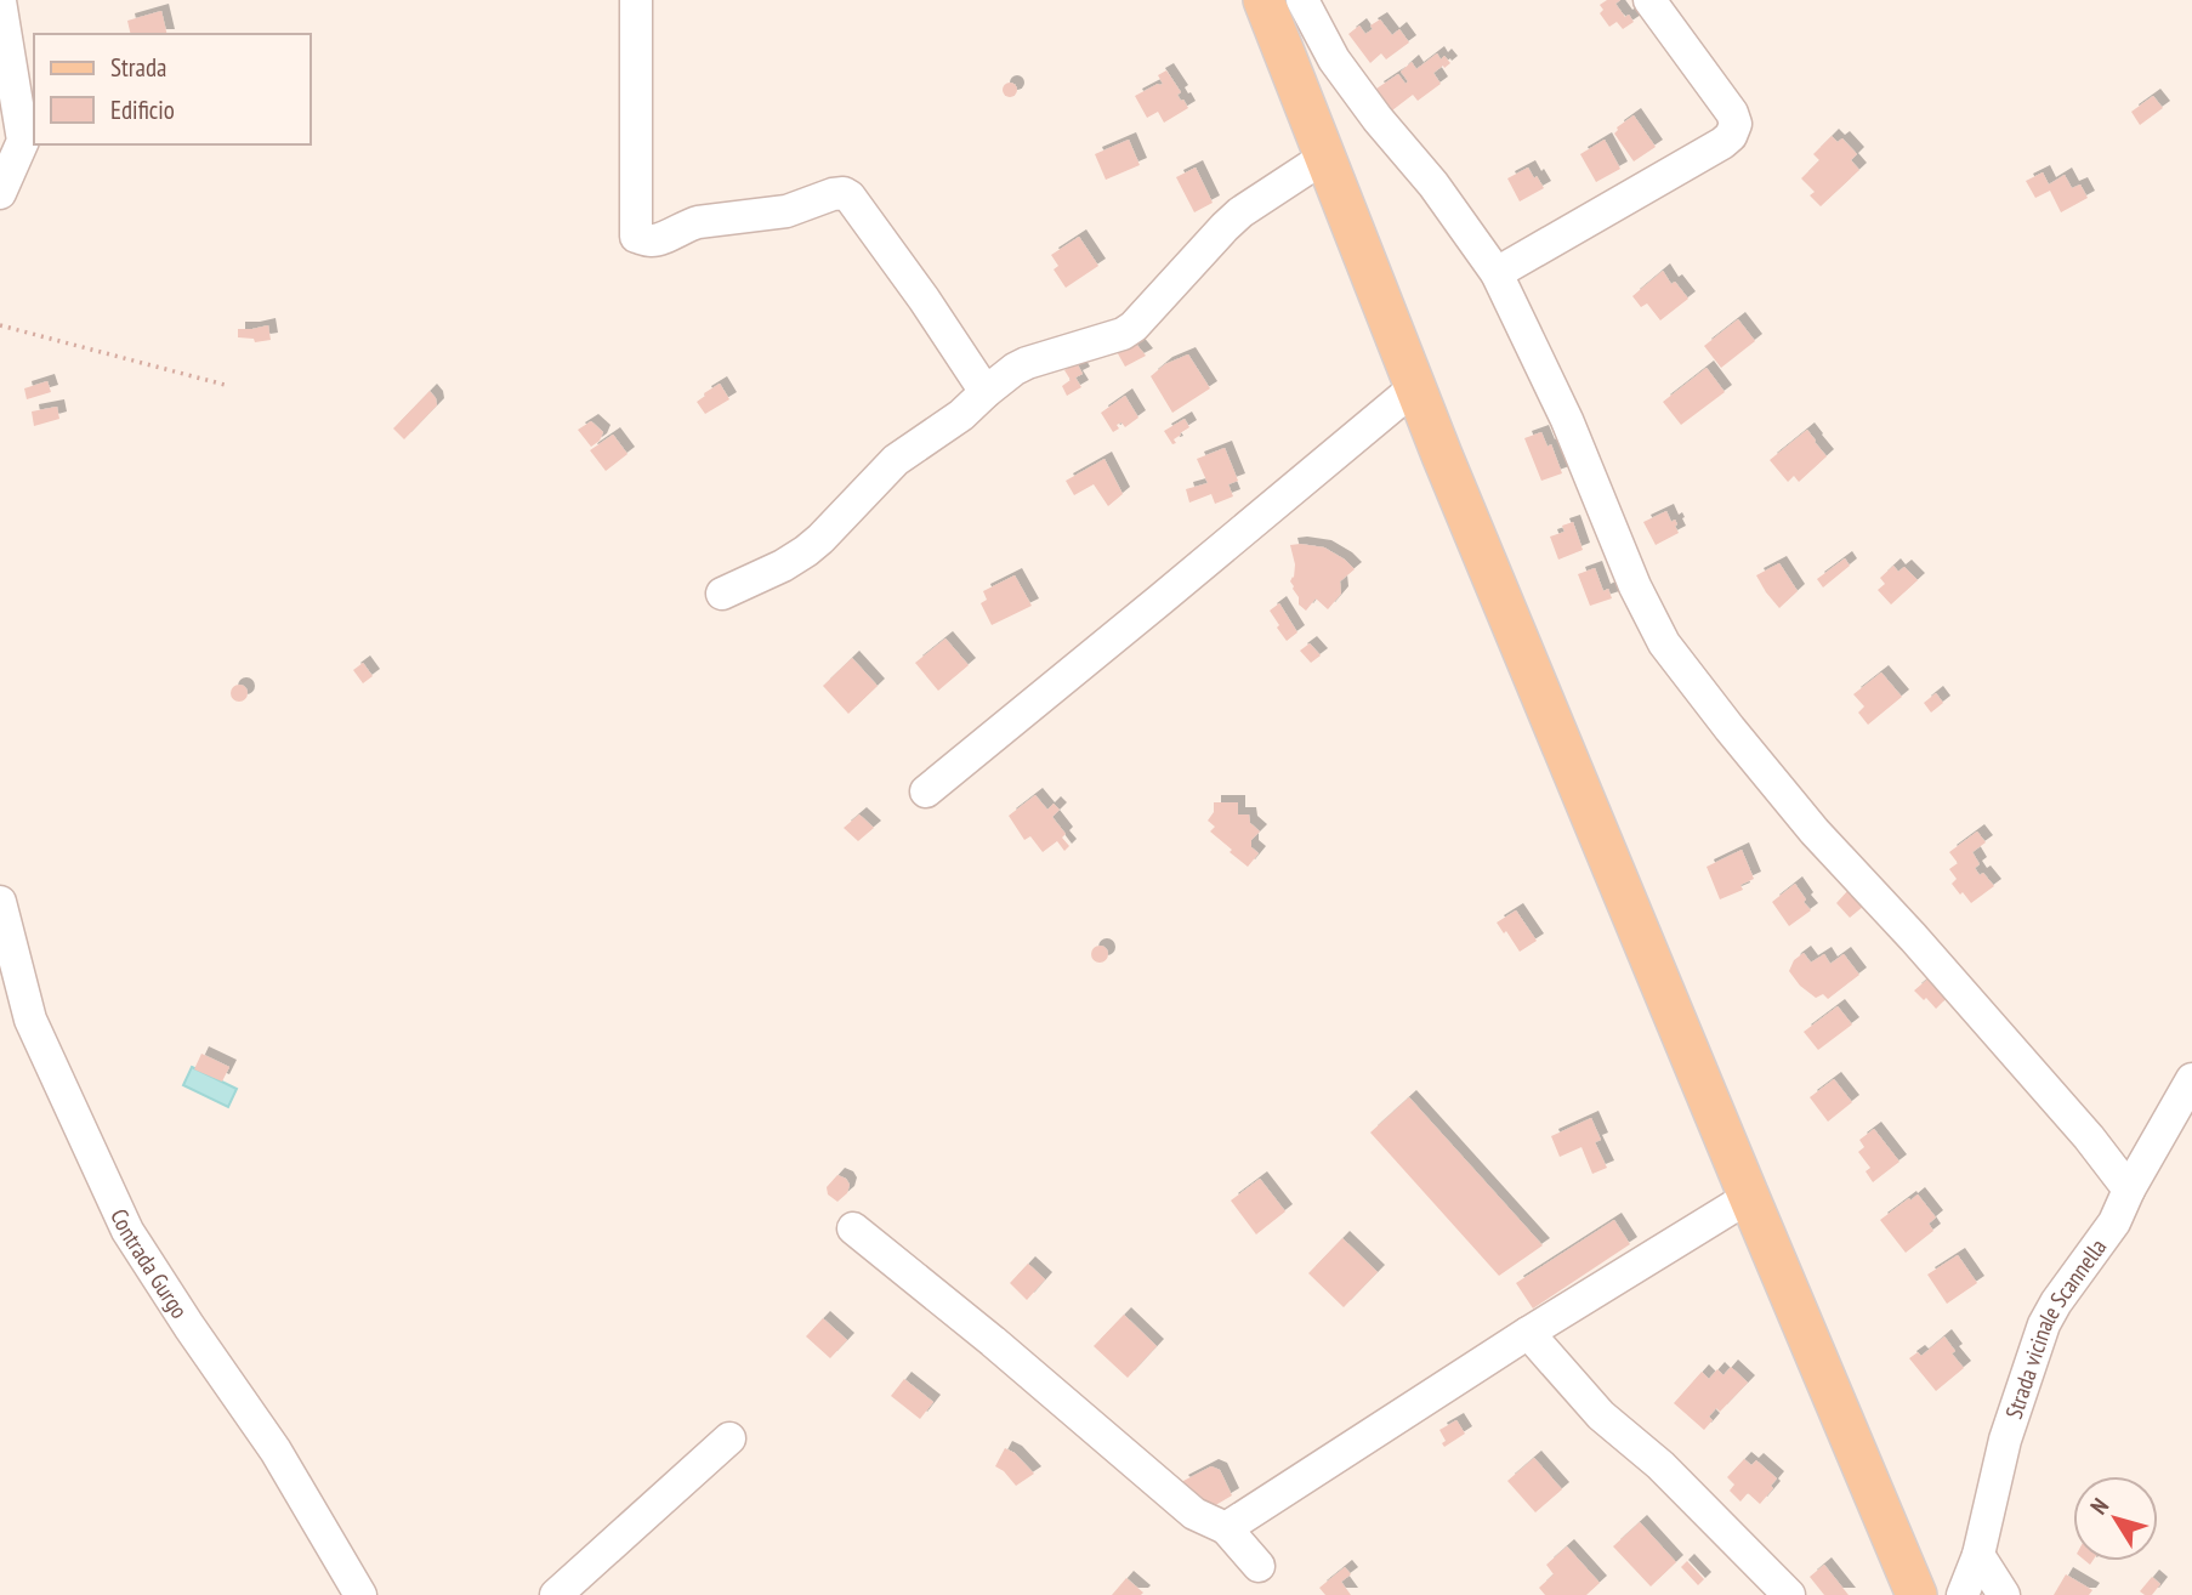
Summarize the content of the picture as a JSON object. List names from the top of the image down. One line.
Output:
{"streets":{"street":["Contrada Gurgo","Strada vicinale Scannella"]},"legend":["Strada","Edificio"],"north":"top left"}
